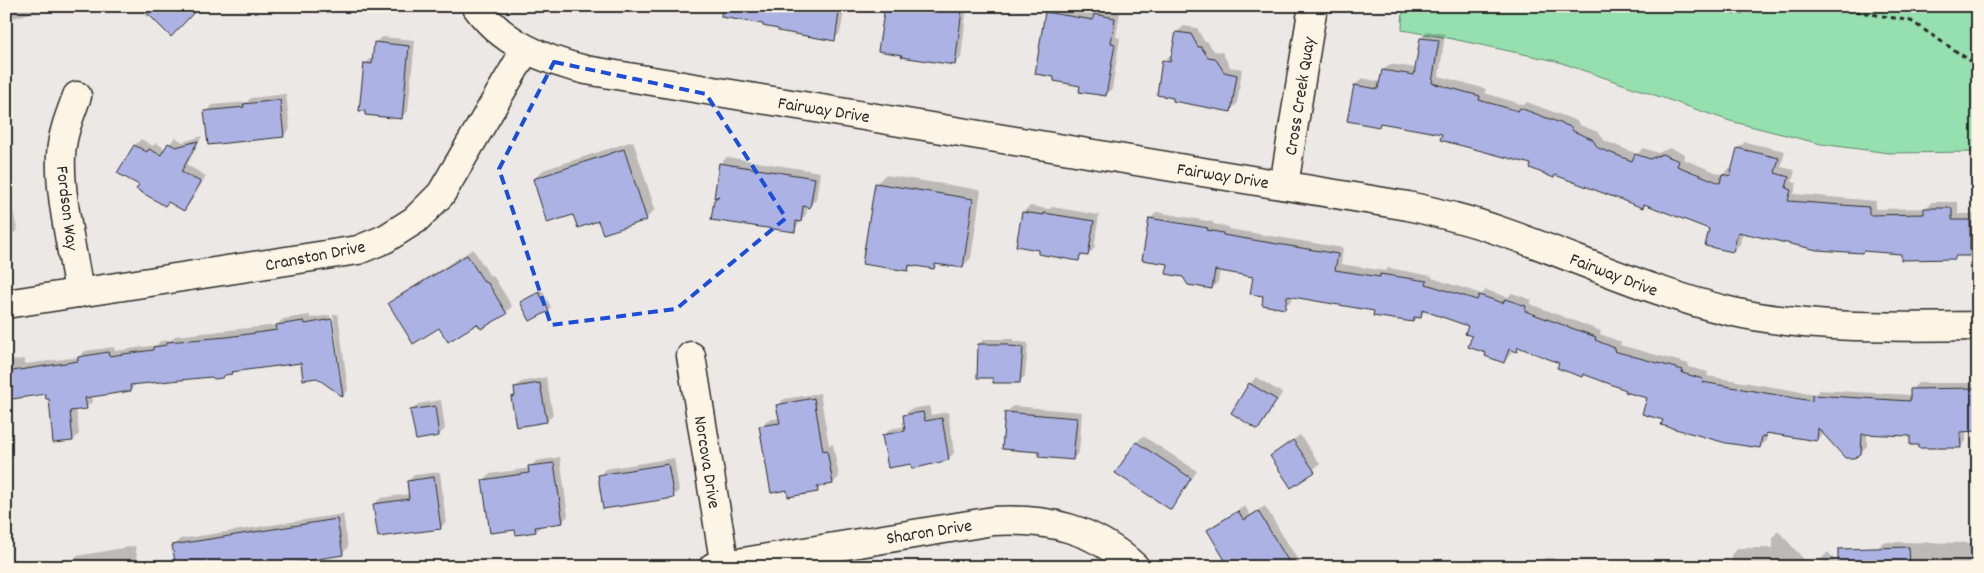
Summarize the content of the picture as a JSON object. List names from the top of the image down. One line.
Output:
{"streets":{"street":["Cross Creek Quay","Fairway Drive","Fordson Way","Cranston Drive","Norcova Drive","Sharon Drive"]},"crossings":[["Cross Creek Quay","Fairway Drive"],["Fairway Drive","Cranston Drive"],["Fordson Way","Cranston Drive"],["Norcova Drive","Sharon Drive"]]}
